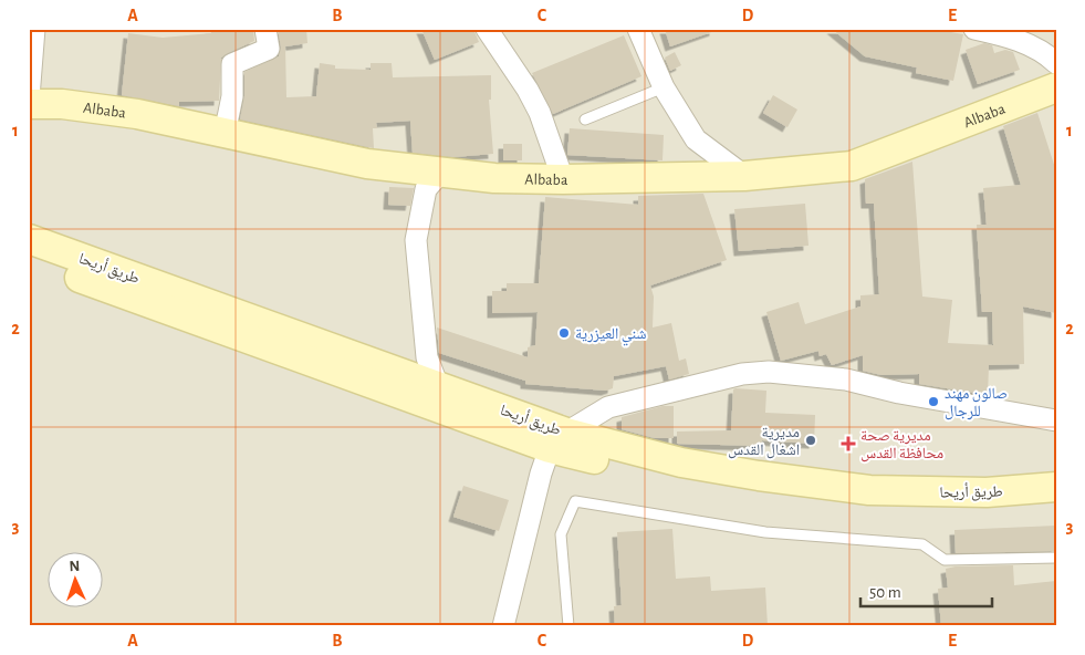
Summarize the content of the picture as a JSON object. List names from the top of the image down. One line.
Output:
{"streets":{"main road":["Albaba","طريق أريحا"]},"places":{"other":["شني العيزرية","صالون مهند للرجال","مديرية اشغال القدس"],"health":["مديرية صحة محافظة القدس"]},"scale_bar":"50 m","north":"top","grid":{"columns":["A","B","C","D","E"],"rows":["1","2","3"]}}
